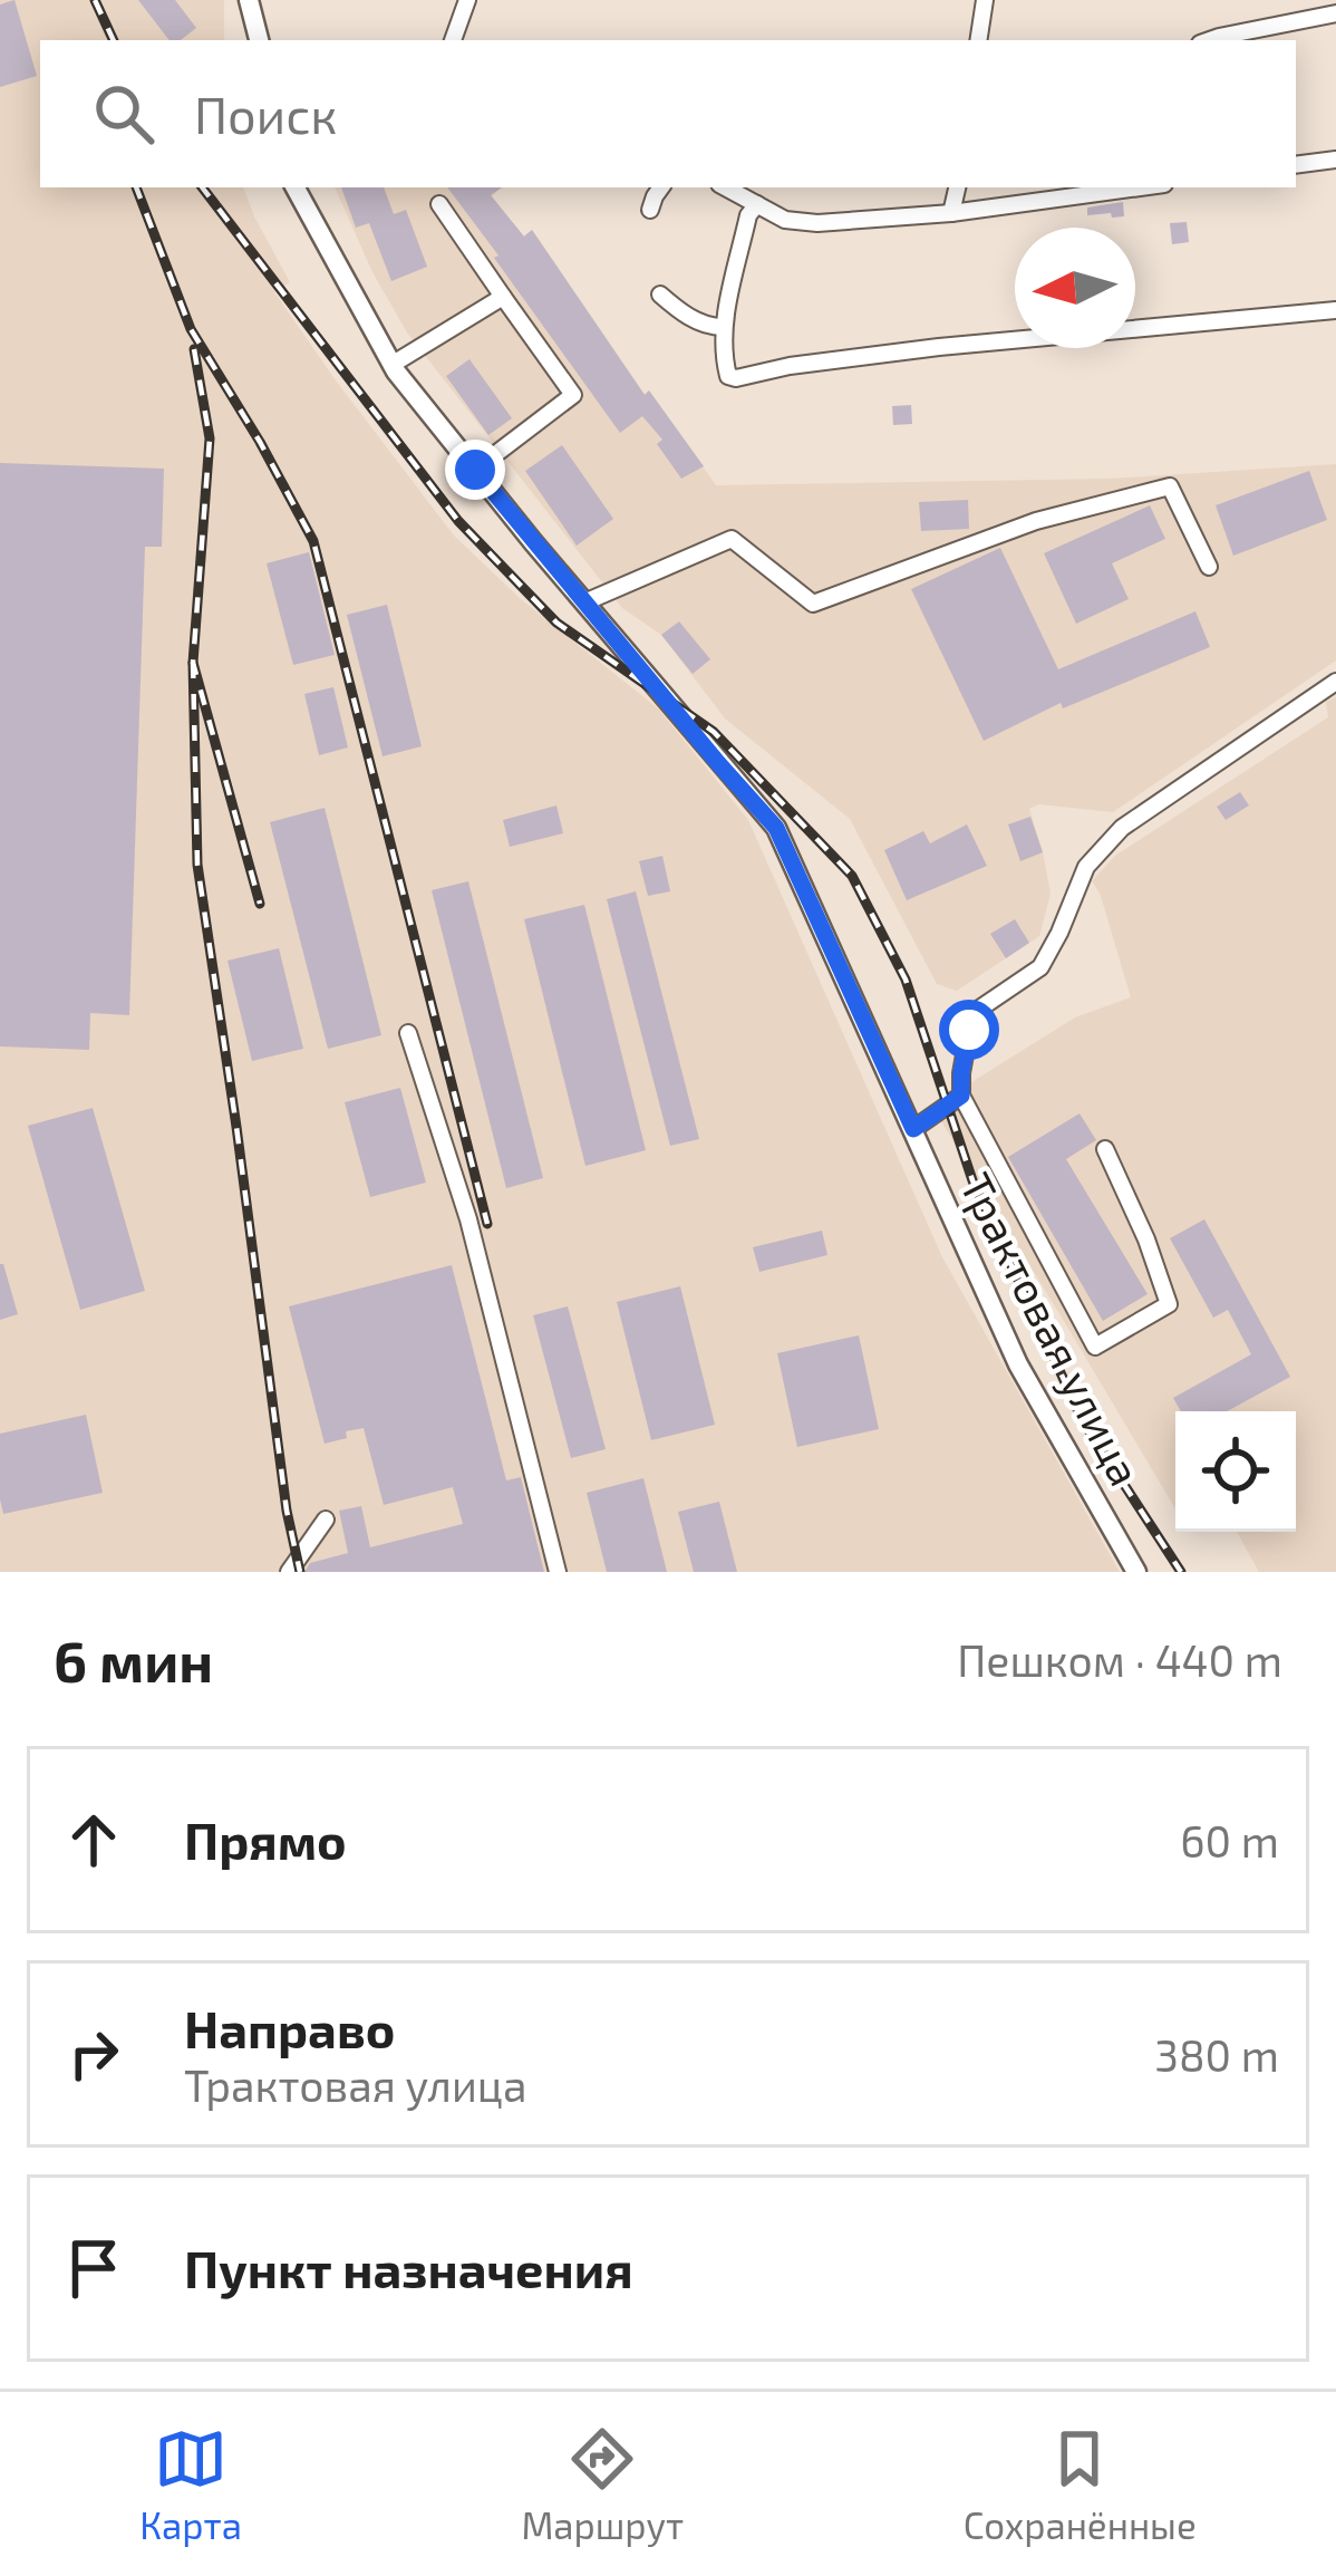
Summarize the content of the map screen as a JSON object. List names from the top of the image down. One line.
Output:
{"streets":{"main road":["Трактовая улица"]},"north":"left","page":{"search":"Поиск","heading":["6 мин","Пешком · 440 m"],"list":[["Прямо","60 m"],["Направо","Трактовая улица","380 m"],"Пункт назначения"],"nav":["Карта","Маршрут","Сохранённые"]}}
